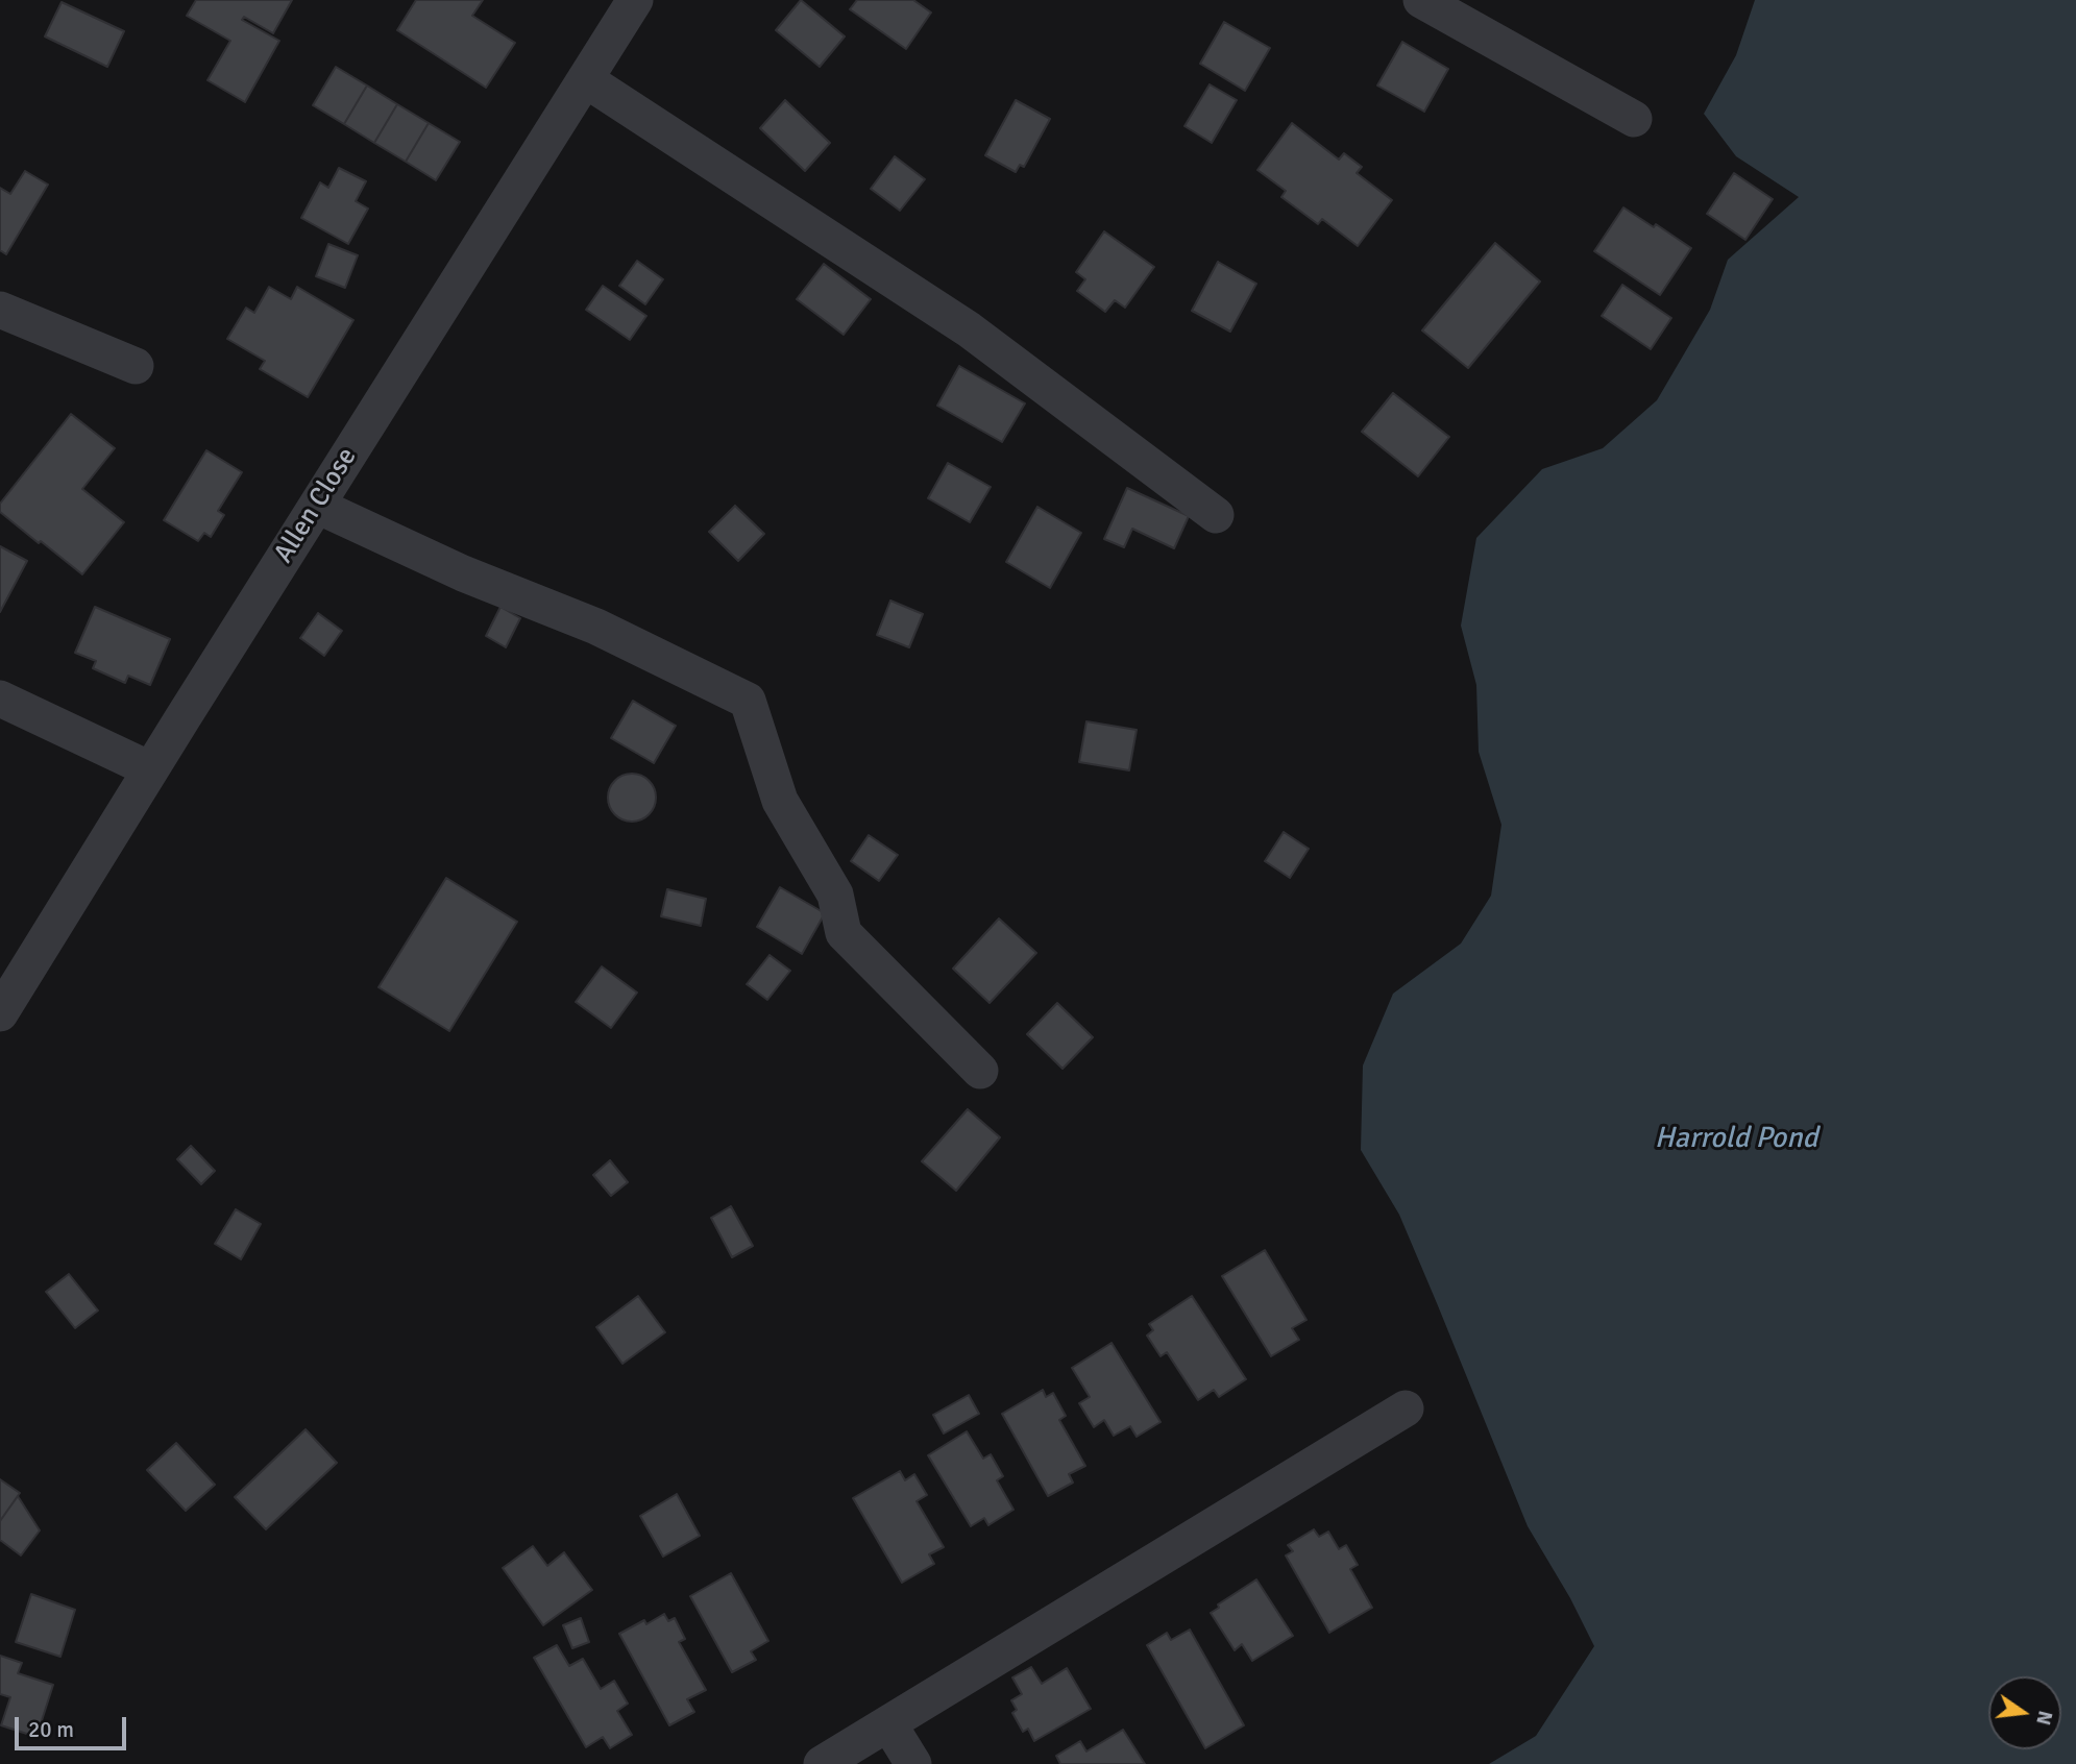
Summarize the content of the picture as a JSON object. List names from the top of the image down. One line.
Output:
{"streets":{"street":["Allen Close"]},"water":["Harrold Pond"],"scale_bar":"20 m","north":"right"}
